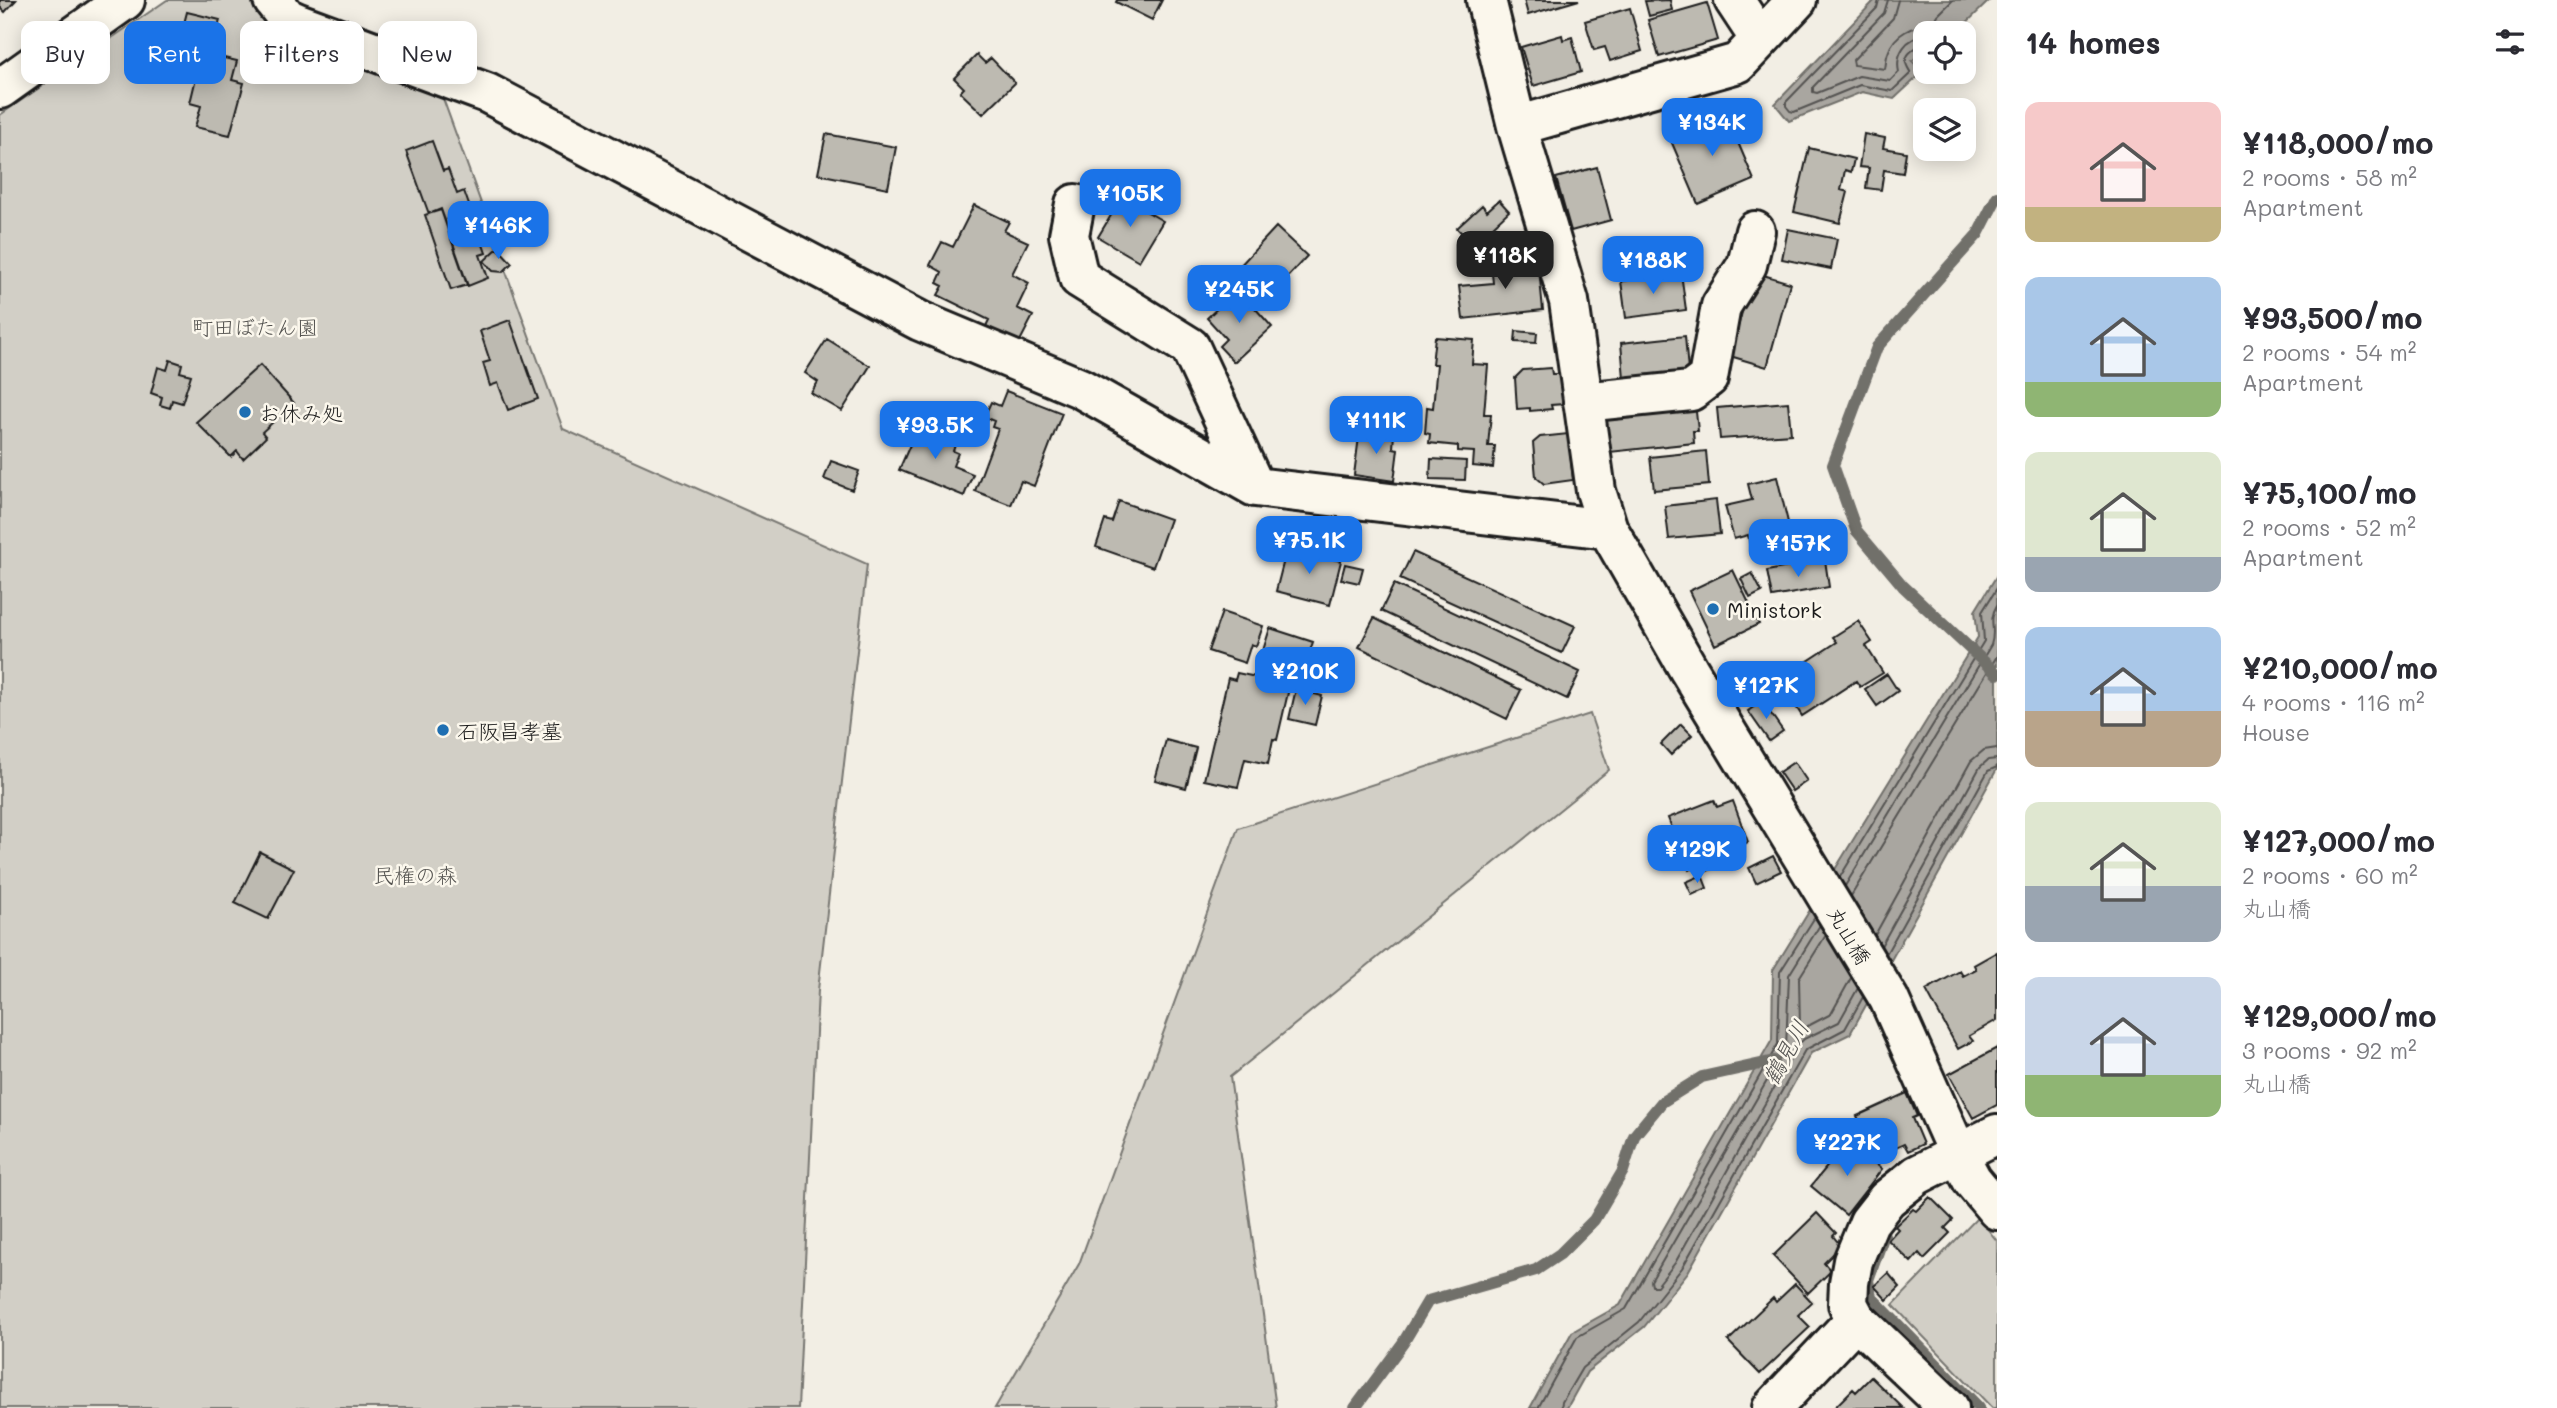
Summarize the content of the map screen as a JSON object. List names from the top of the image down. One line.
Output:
{"streets":{"street":["丸山橋"]},"water":["鶴見川"],"parks":["町田ぼたん園","民権の森"],"places":["お休み処","Ministork","石阪昌孝墓"],"page":{"heading":"14 homes","chip":["Buy","Rent","Filters","New"],"list":[{"name":"¥118,000/mo","note":"2 rooms · 58 m² · Apartment"},{"name":"¥93,500/mo","note":"2 rooms · 54 m² · Apartment"},{"name":"¥75,100/mo","note":"2 rooms · 52 m² · Apartment"},{"name":"¥210,000/mo","note":"4 rooms · 116 m² · House"},{"name":"¥127,000/mo","note":"2 rooms · 60 m² · 丸山橋"},{"name":"¥129,000/mo","note":"3 rooms · 92 m² · 丸山橋"}],"price":["¥134K","¥105K","¥146K","¥118K","¥188K","¥245K","¥111K","¥93.5K","¥75.1K","¥157K","¥210K","¥127K","¥129K","¥227K"]}}
